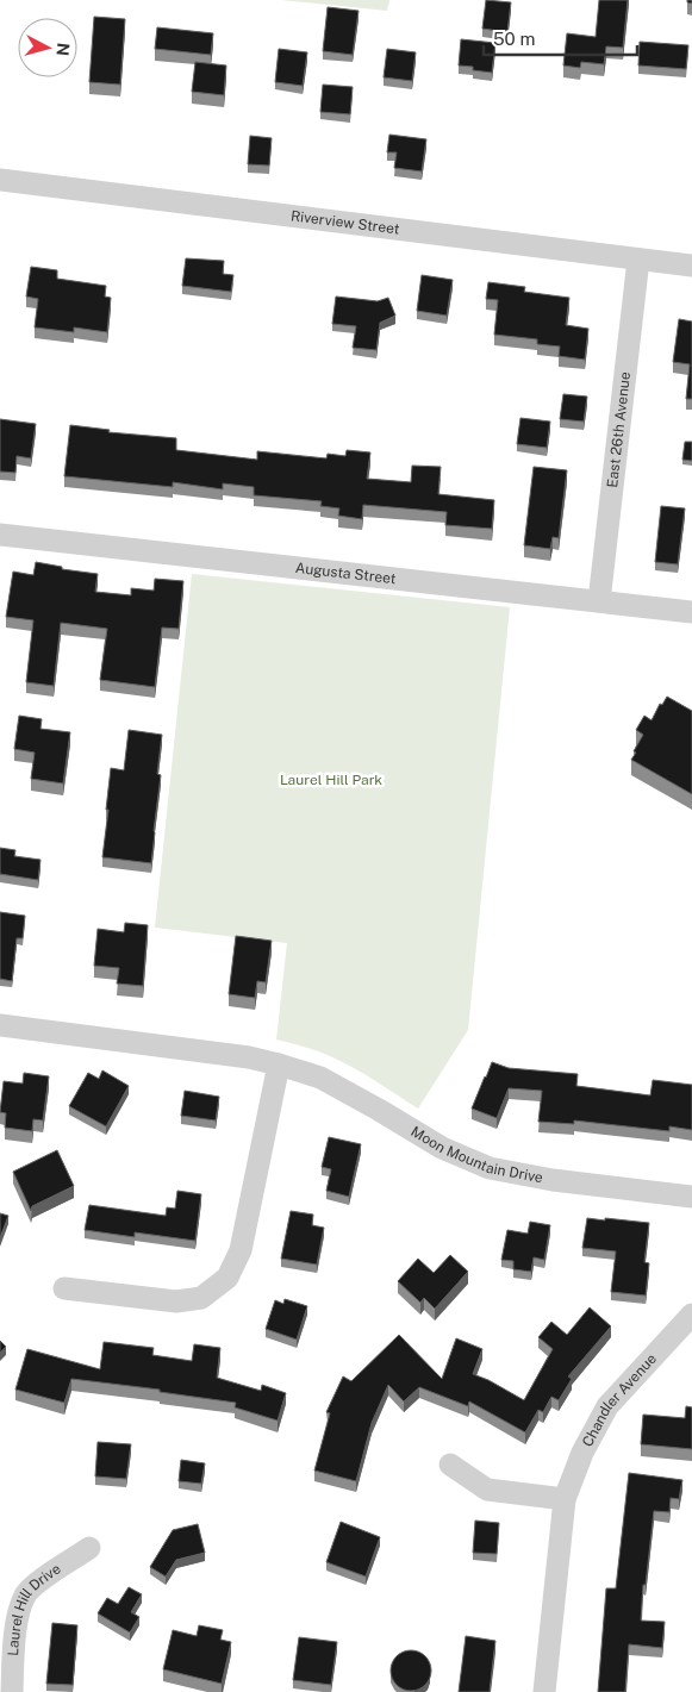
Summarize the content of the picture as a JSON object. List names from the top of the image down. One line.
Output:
{"streets":{"street":["Riverview Street","East 26th Avenue","Augusta Street","Moon Mountain Drive","Chandler Avenue","Laurel Hill Drive"]},"crossings":[["Riverview Street","East 26th Avenue"],["East 26th Avenue","Augusta Street"]],"parks":["Laurel Hill Park"],"scale_bar":"50 m","north":"right"}
